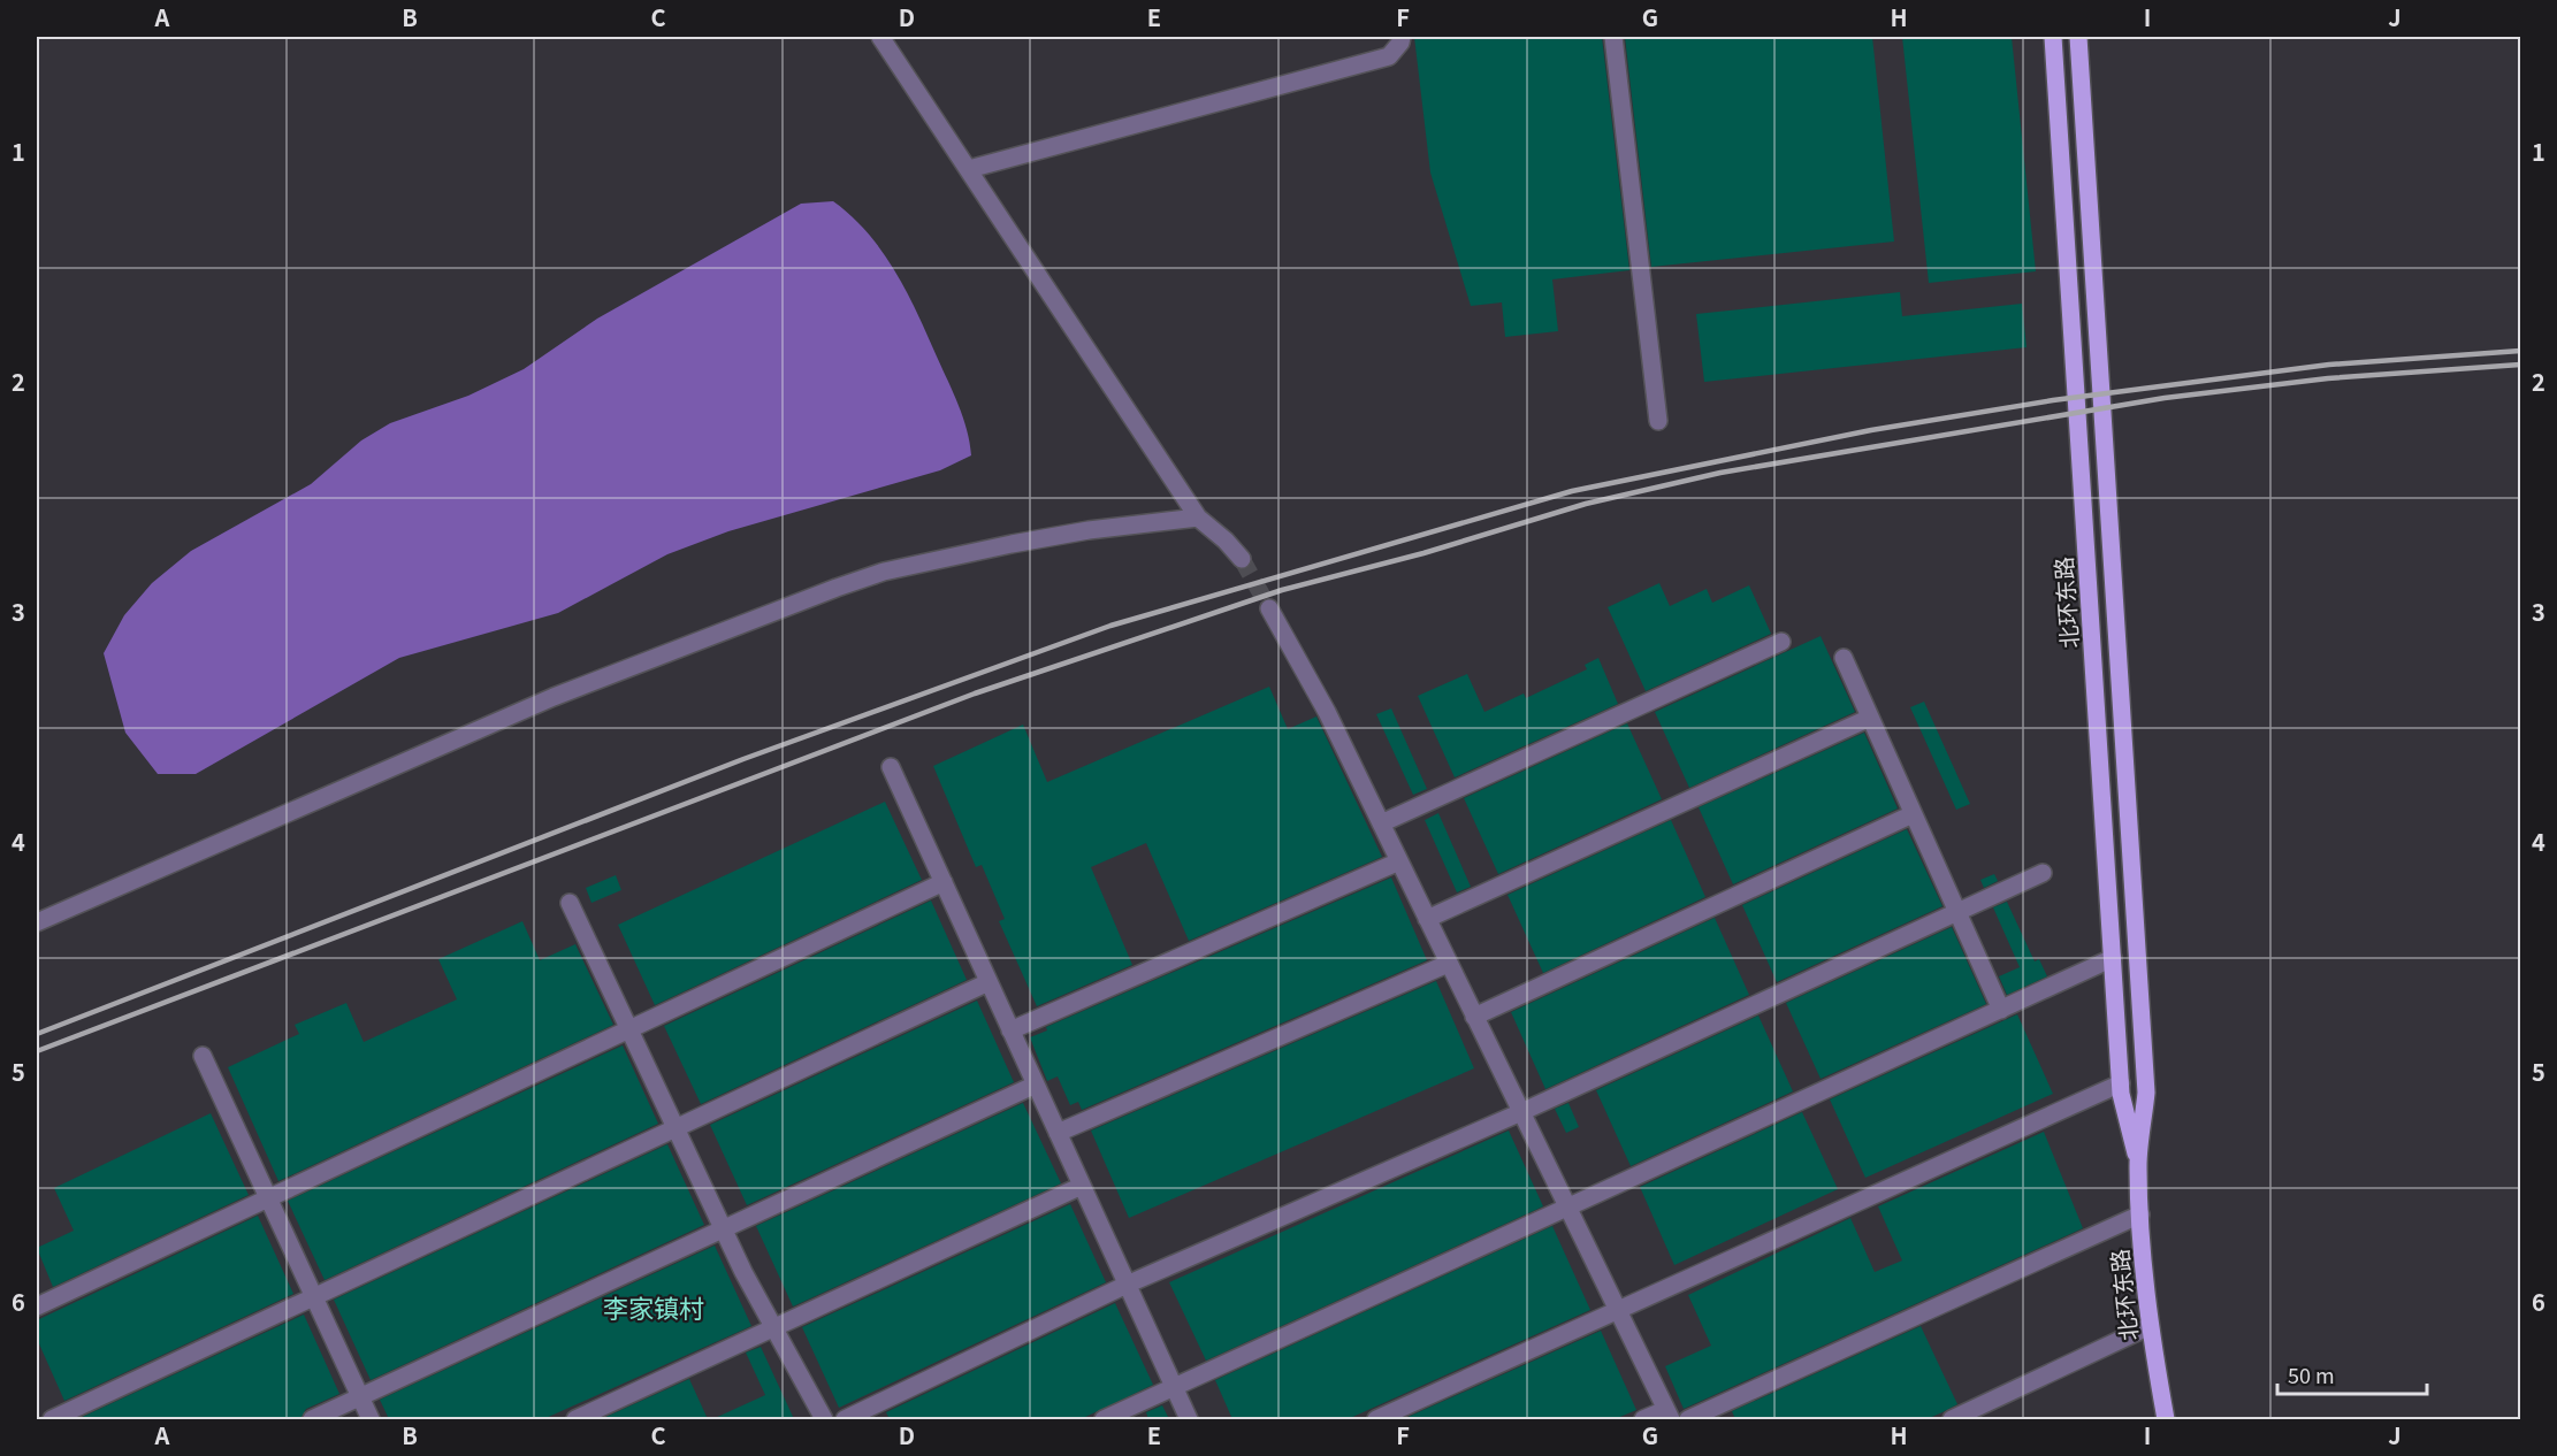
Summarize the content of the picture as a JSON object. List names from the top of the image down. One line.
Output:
{"streets":{"main road":["北环东路"]},"districts":["李家镇村"],"scale_bar":"50 m","grid":{"columns":["A","B","C","D","E","F","G","H","I","J"],"rows":["1","2","3","4","5","6"]}}
